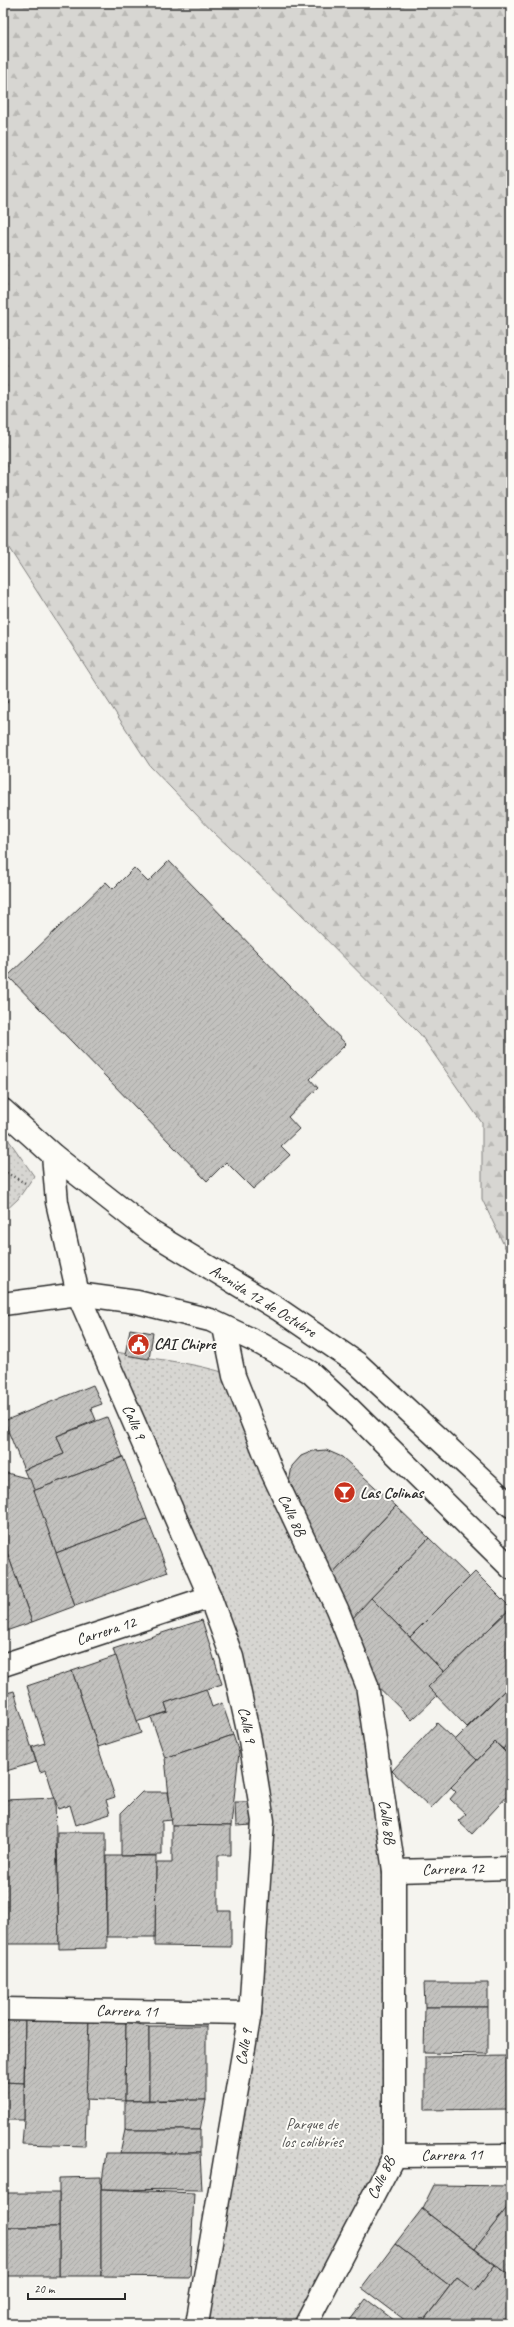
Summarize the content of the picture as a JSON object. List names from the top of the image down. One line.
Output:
{"streets":{"main road":["Avenida 12 de Octubre","Calle 9","Calle 8B","Carrera 12","Carrera 11"]},"crossings":[["Avenida 12 de Octubre","Calle 9"],["Calle 9","Carrera 12"],["Calle 9","Carrera 11"],["Calle 8B","Carrera 12"],["Calle 8B","Carrera 11"]],"parks":["Parque de los colibríes"],"places":{"public building":["CAI Chipre"],"bar":["Las Colinas"]},"scale_bar":"20 m"}
